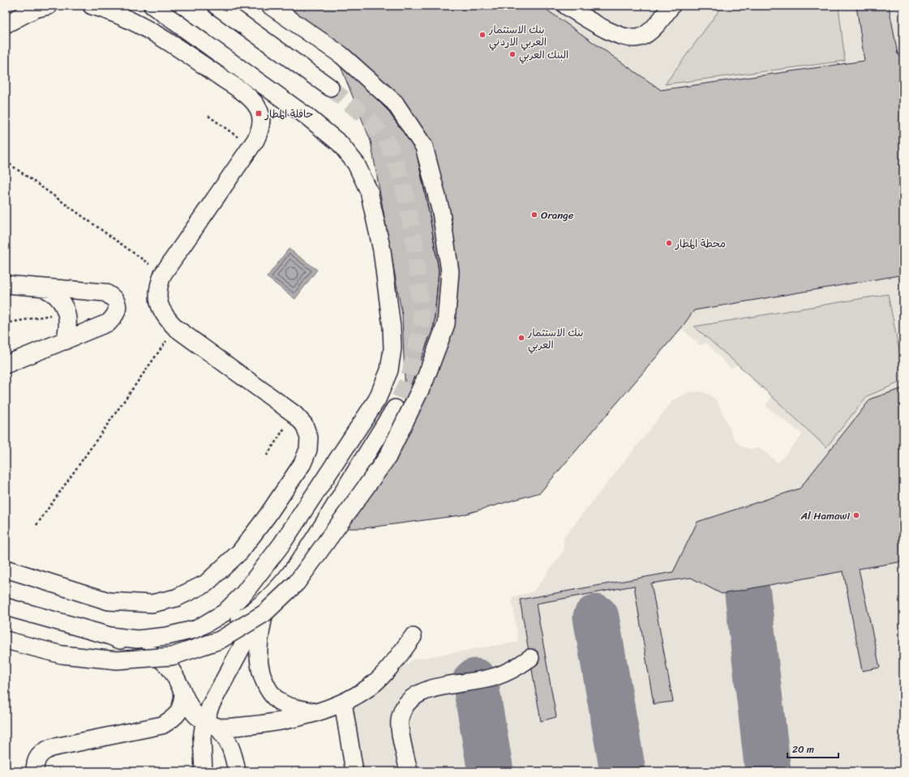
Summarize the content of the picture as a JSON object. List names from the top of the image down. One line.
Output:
{"places":{"other":["بنك الاستثمار العربي الاردني","البنك العربي","Orange","محطة المطار","بنك الاستثمار العربي","Al Hamawi"],"transit":["حافلة المطار"]},"scale_bar":"20 m"}
